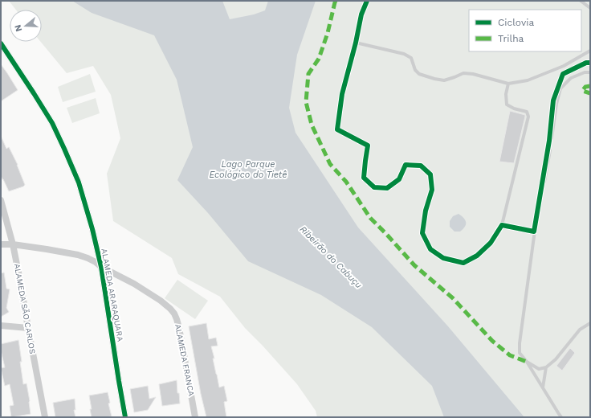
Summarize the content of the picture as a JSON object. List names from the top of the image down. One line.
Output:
{"streets":{"street":["ALAMEDA ARARAQUARA","ALAMEDA SÃO CARLOS","ALAMEDA FRANCA"]},"crossings":[["ALAMEDA ARARAQUARA","ALAMEDA FRANCA"],["ALAMEDA SÃO CARLOS","ALAMEDA FRANCA"]],"water":["Lago Parque Ecológico do Tietê","Ribeirão do Cabuçu"],"legend":["Ciclovia","Trilha"],"north":"left"}
